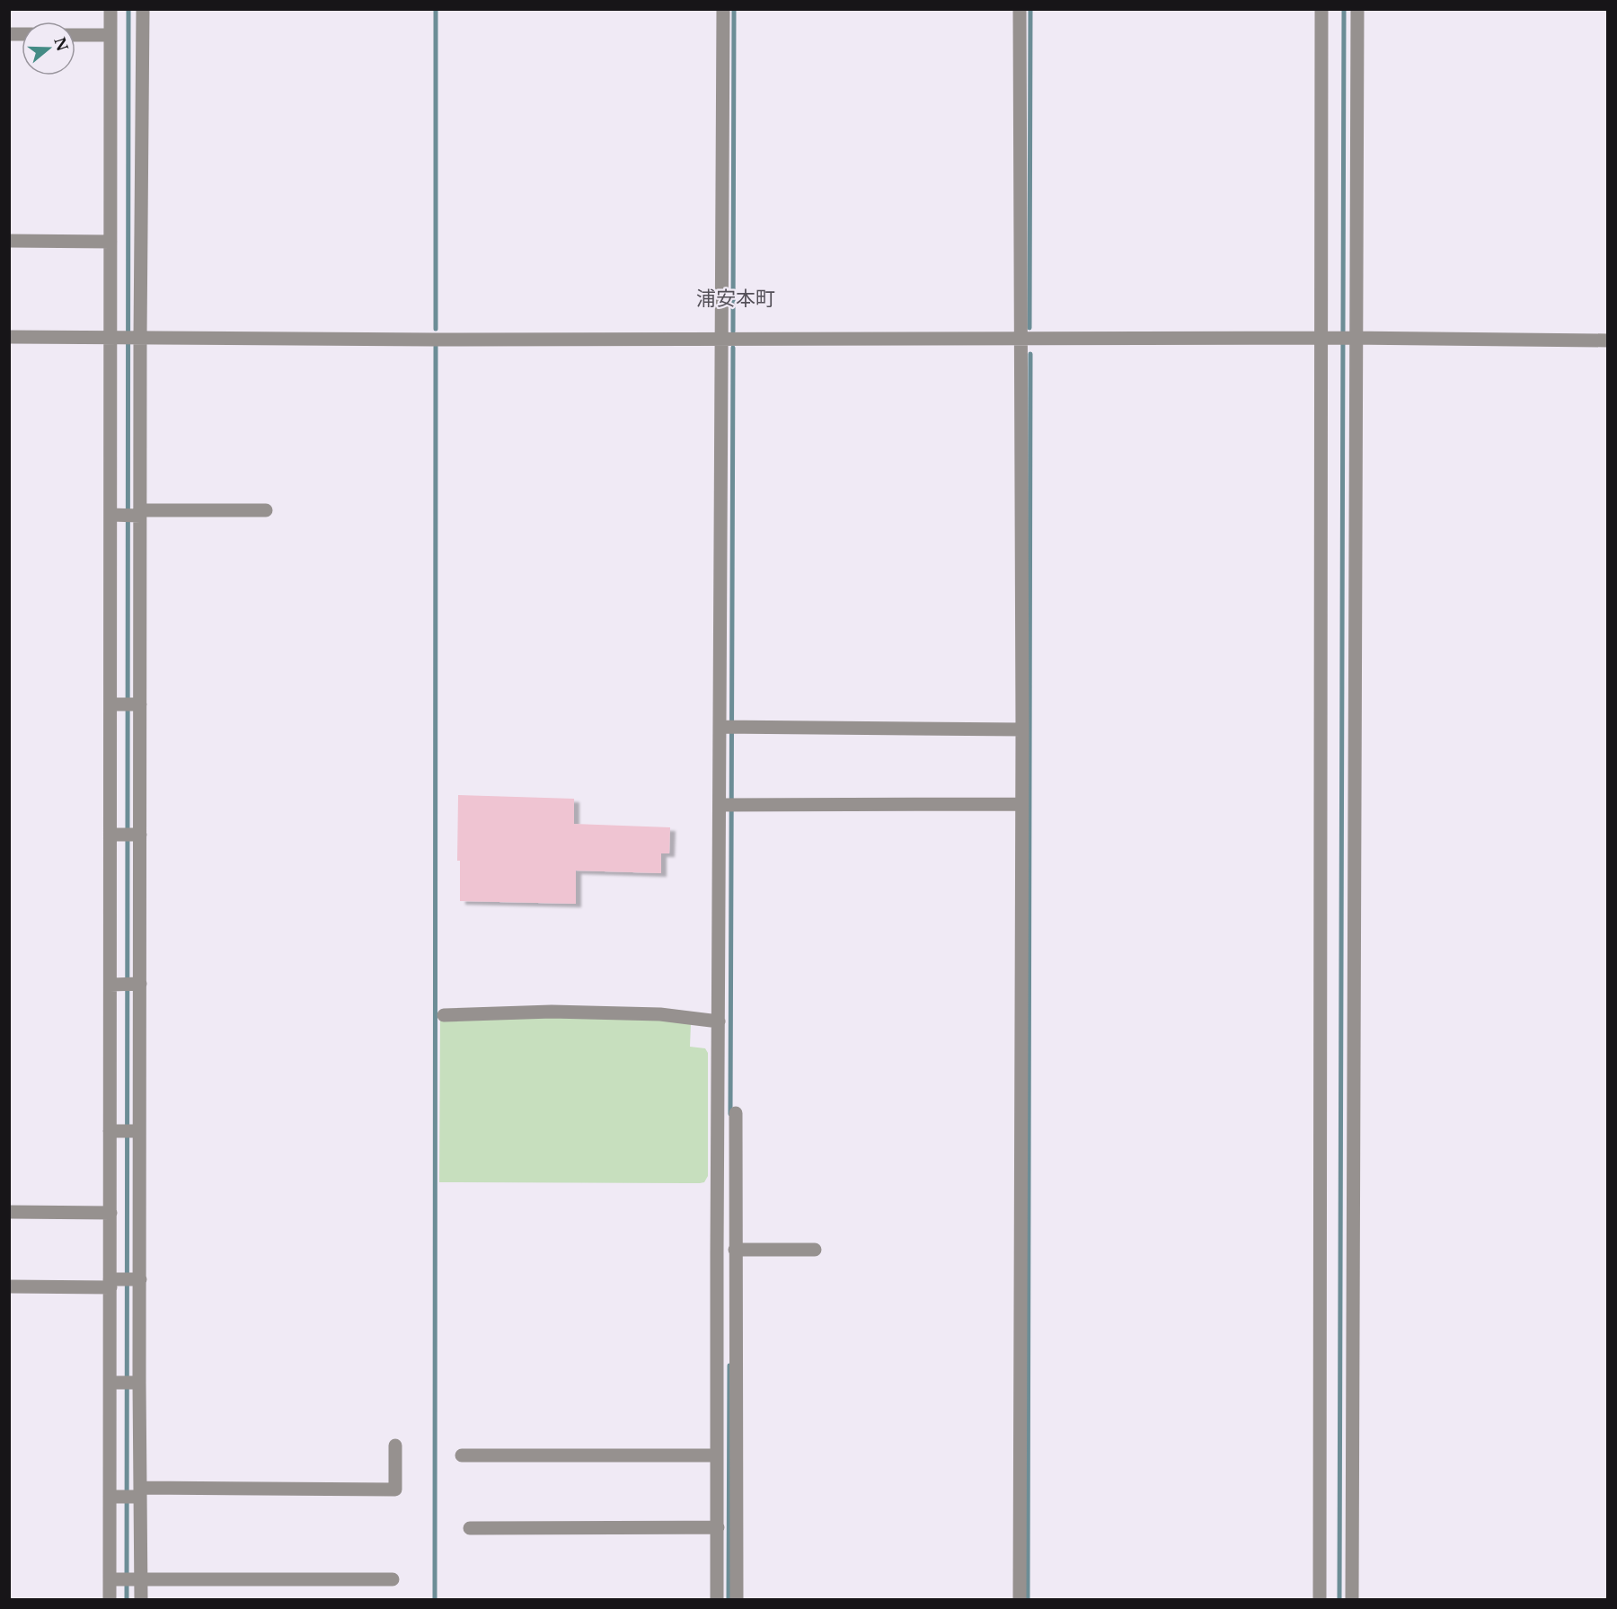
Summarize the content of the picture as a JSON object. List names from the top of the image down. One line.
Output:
{"districts":["浦安本町"],"north":"right"}
